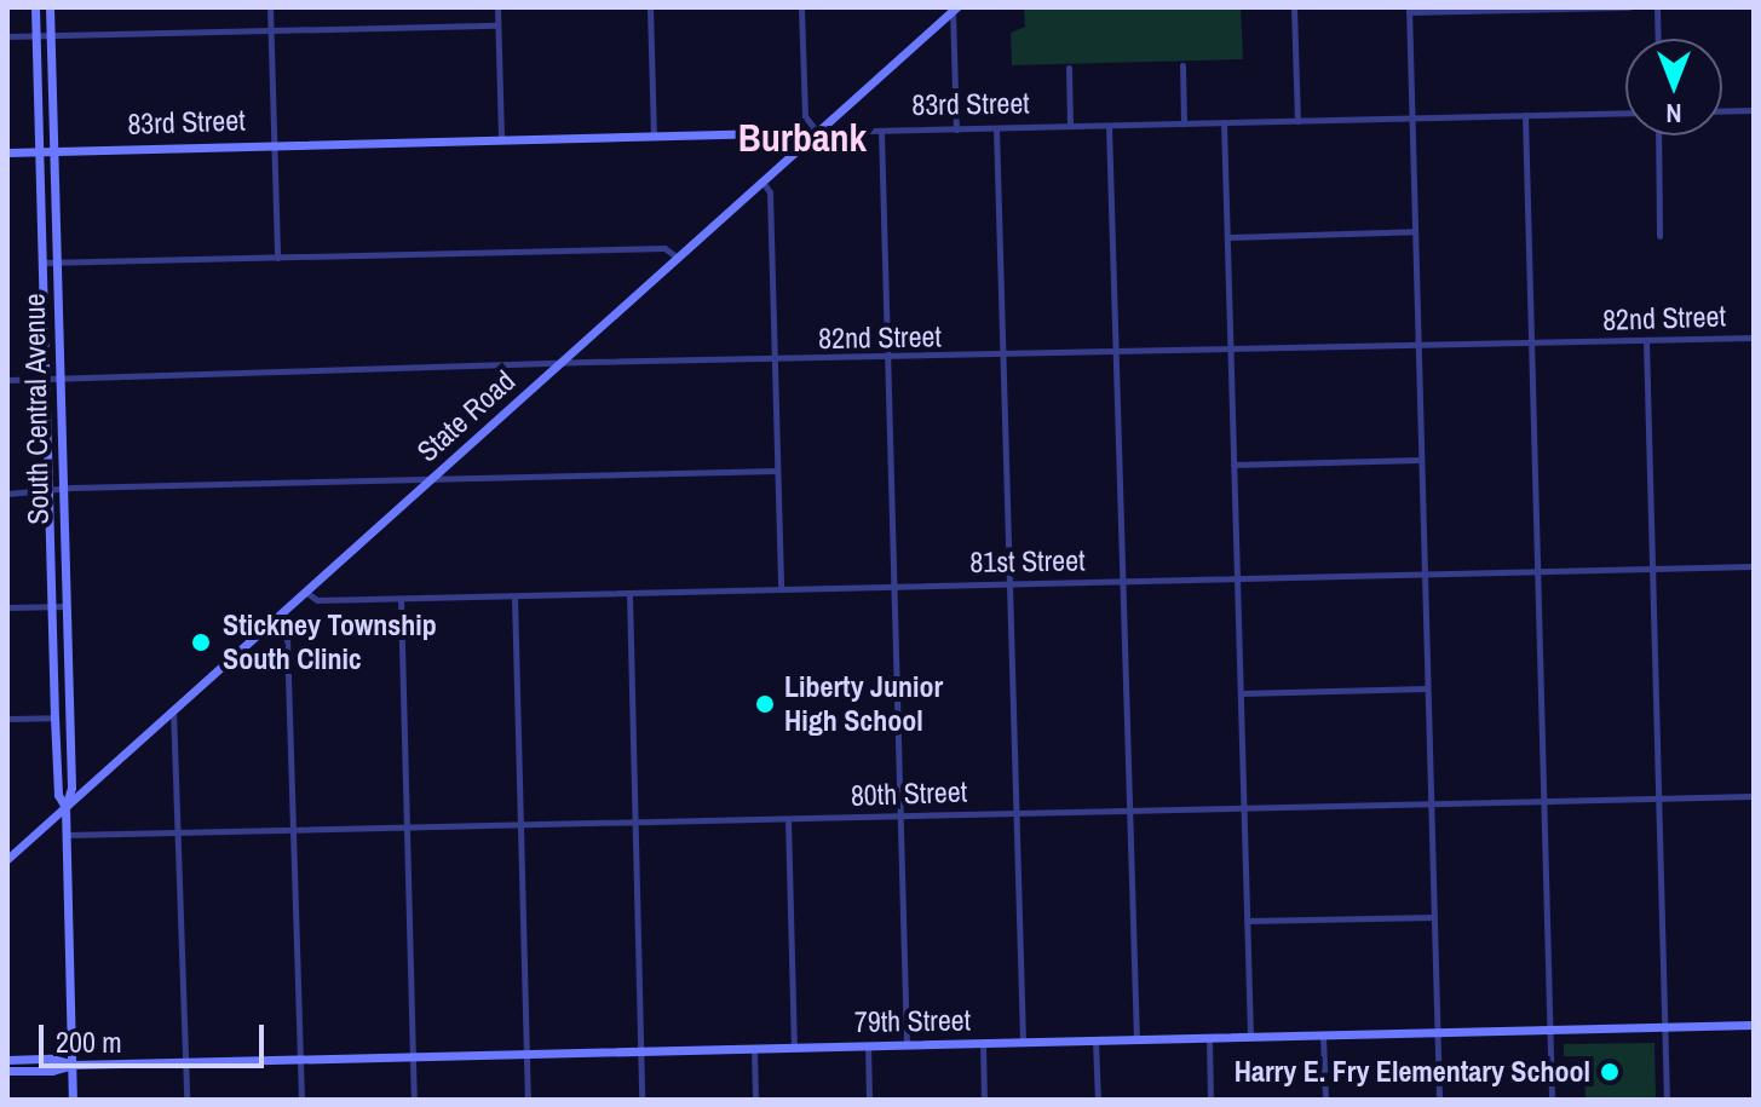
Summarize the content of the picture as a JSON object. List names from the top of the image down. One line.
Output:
{"streets":{"street":["83rd Street","82nd Street","South Central Avenue","State Road","81st Street","80th Street","79th Street"]},"crossings":[["83rd Street","South Central Avenue"],["83rd Street","State Road"],["82nd Street","South Central Avenue"],["82nd Street","State Road"],["South Central Avenue","State Road"],["South Central Avenue","80th Street"],["South Central Avenue","79th Street"],["State Road","81st Street"]],"districts":["Burbank"],"places":["Stickney Township South Clinic","Liberty Junior High School","Harry E. Fry Elementary School"],"scale_bar":"200 m","north":"bottom"}
